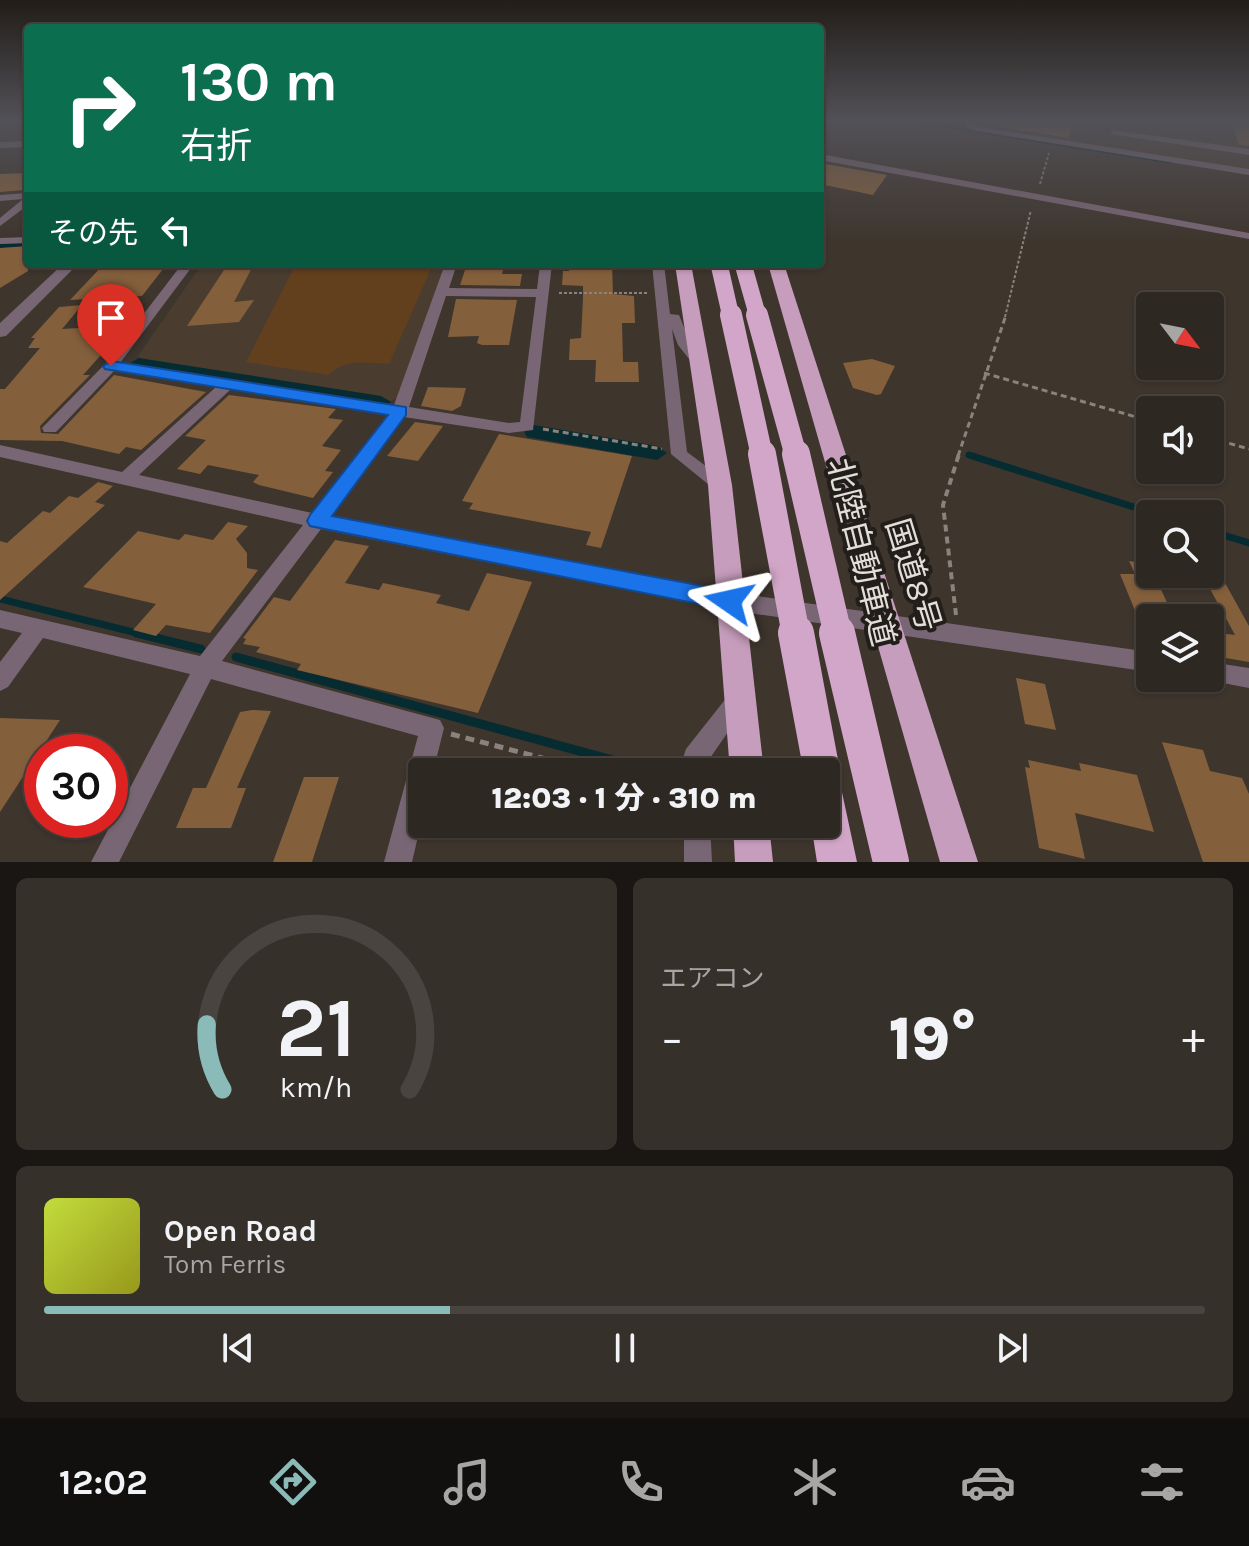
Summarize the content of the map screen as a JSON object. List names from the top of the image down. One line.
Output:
{"streets":{"highway":["北陸自動車道","国道8号"]},"north":"bottom right","page":{"turn":["130 m","右折"],"then":"その先","limit":"30","trip":"12:03 · 1 分 · 310 m","tile":"エアコン","heat":["−","19°","+"],"song":["Open Road","Tom Ferris"],"tabs":"12:02","gauge":["21","km/h"]}}
